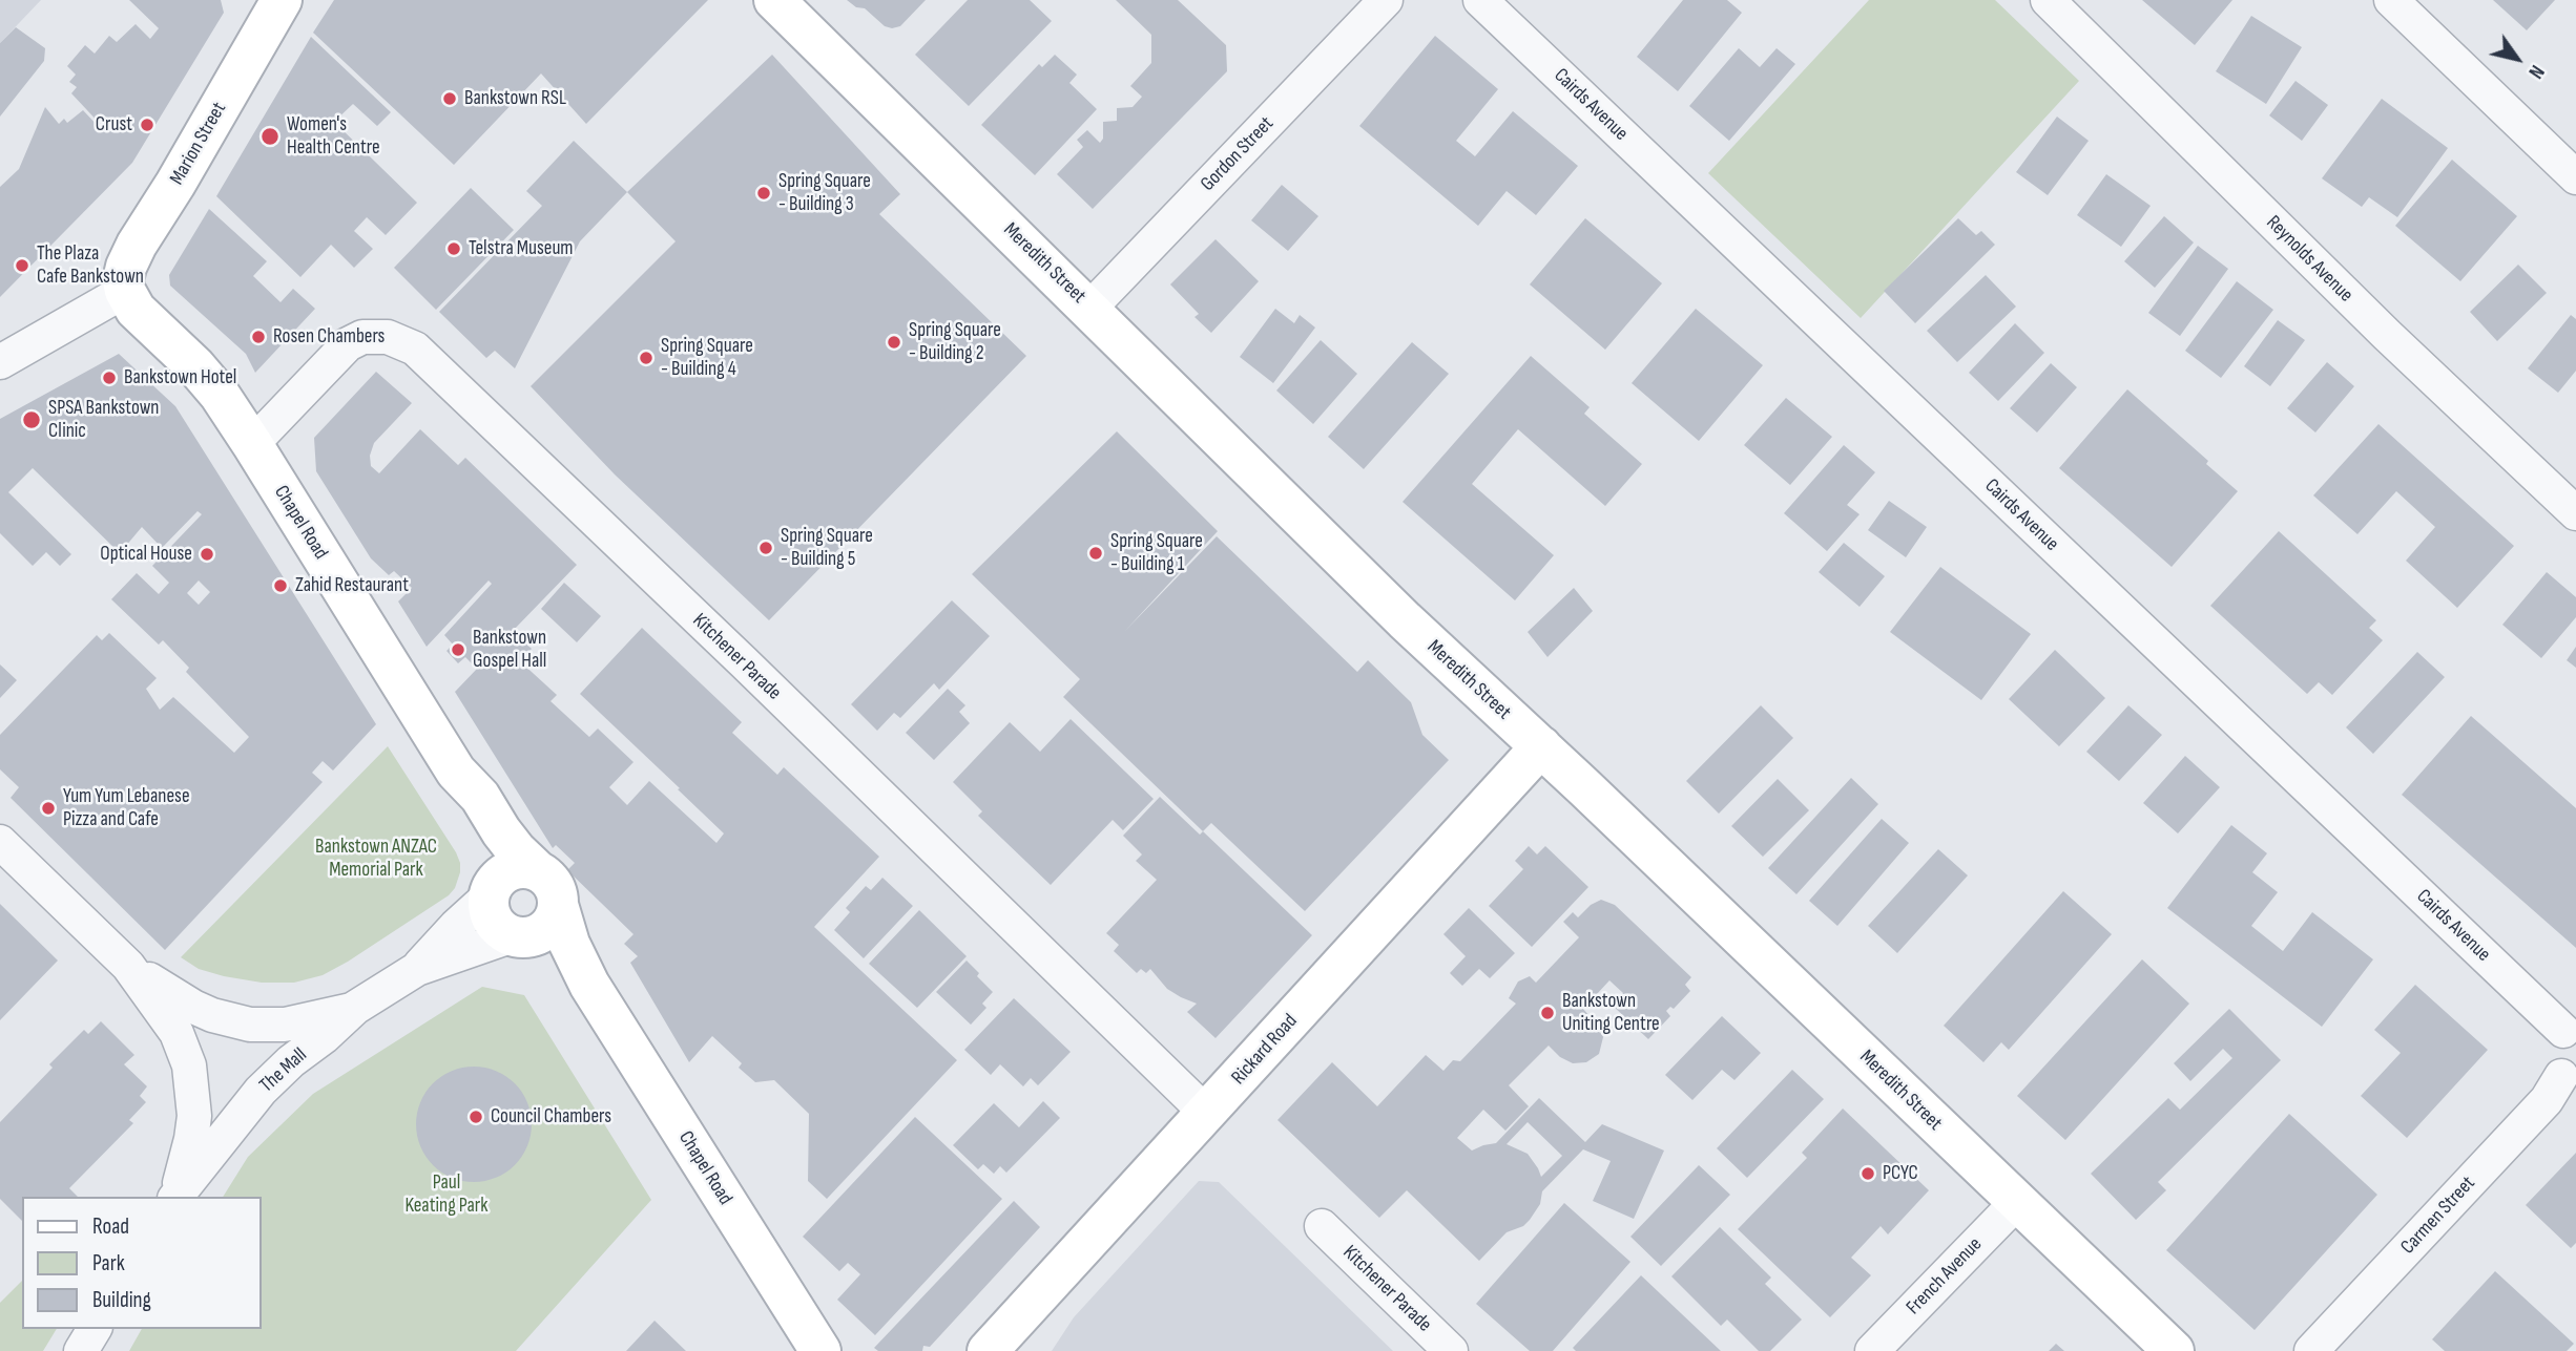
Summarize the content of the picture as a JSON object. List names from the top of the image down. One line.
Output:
{"streets":{"street":["Cairds Avenue","Marion Street","Gordon Street","Reynolds Avenue","Meredith Street","Chapel Road","Kitchener Parade","Rickard Road","The Mall","Carmen Street","French Avenue"]},"crossings":[["Marion Street","Chapel Road"],["Gordon Street","Meredith Street"],["Meredith Street","Rickard Road"],["Meredith Street","French Avenue"],["Chapel Road","Kitchener Parade"],["Chapel Road","The Mall"],["Kitchener Parade","Rickard Road"]],"parks":["Bankstown ANZAC Memorial Park","Paul Keating Park"],"places":["Bankstown RSL","Crust","Women's Health Centre","Spring Square - Building 3","Telstra Museum","The Plaza Cafe Bankstown","Rosen Chambers","Spring Square - Building 2","Spring Square - Building 4","Bankstown Hotel","SPSA Bankstown Clinic","Spring Square - Building 5","Spring Square - Building 1","Optical House","Zahid Restaurant","Bankstown Gospel Hall","Yum Yum Lebanese Pizza and Cafe","Bankstown Uniting Centre","Council Chambers","PCYC"],"legend":["Road","Park","Building"],"north":"bottom right"}
